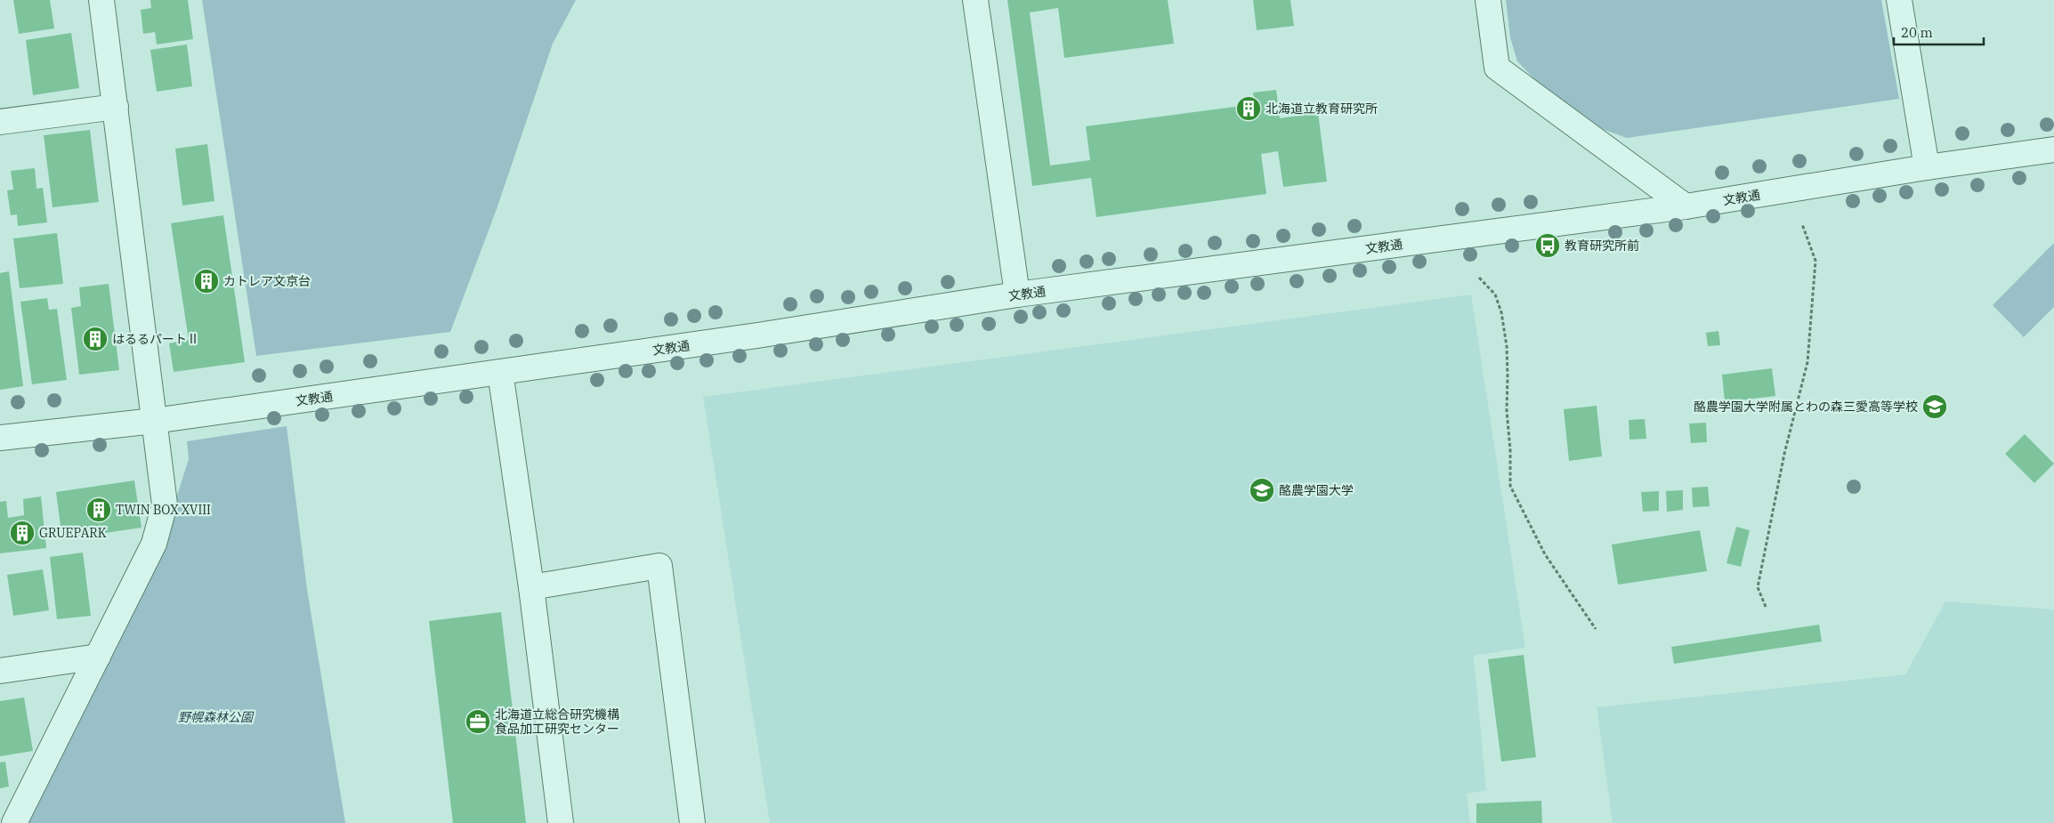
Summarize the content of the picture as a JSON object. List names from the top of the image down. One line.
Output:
{"streets":{"street":["文教通"]},"parks":["野幌森林公園"],"places":{"building":["北海道立教育研究所","カトレア文京台","はるるパートⅡ","TWIN BOX XVIII","GRUEPARK"],"bus stop":["教育研究所前"],"school or university":["酪農学園大学附属とわの森三愛高等学校","酪農学園大学"],"office":["北海道立総合研究機構 食品加工研究センター"]},"scale_bar":"20 m"}
